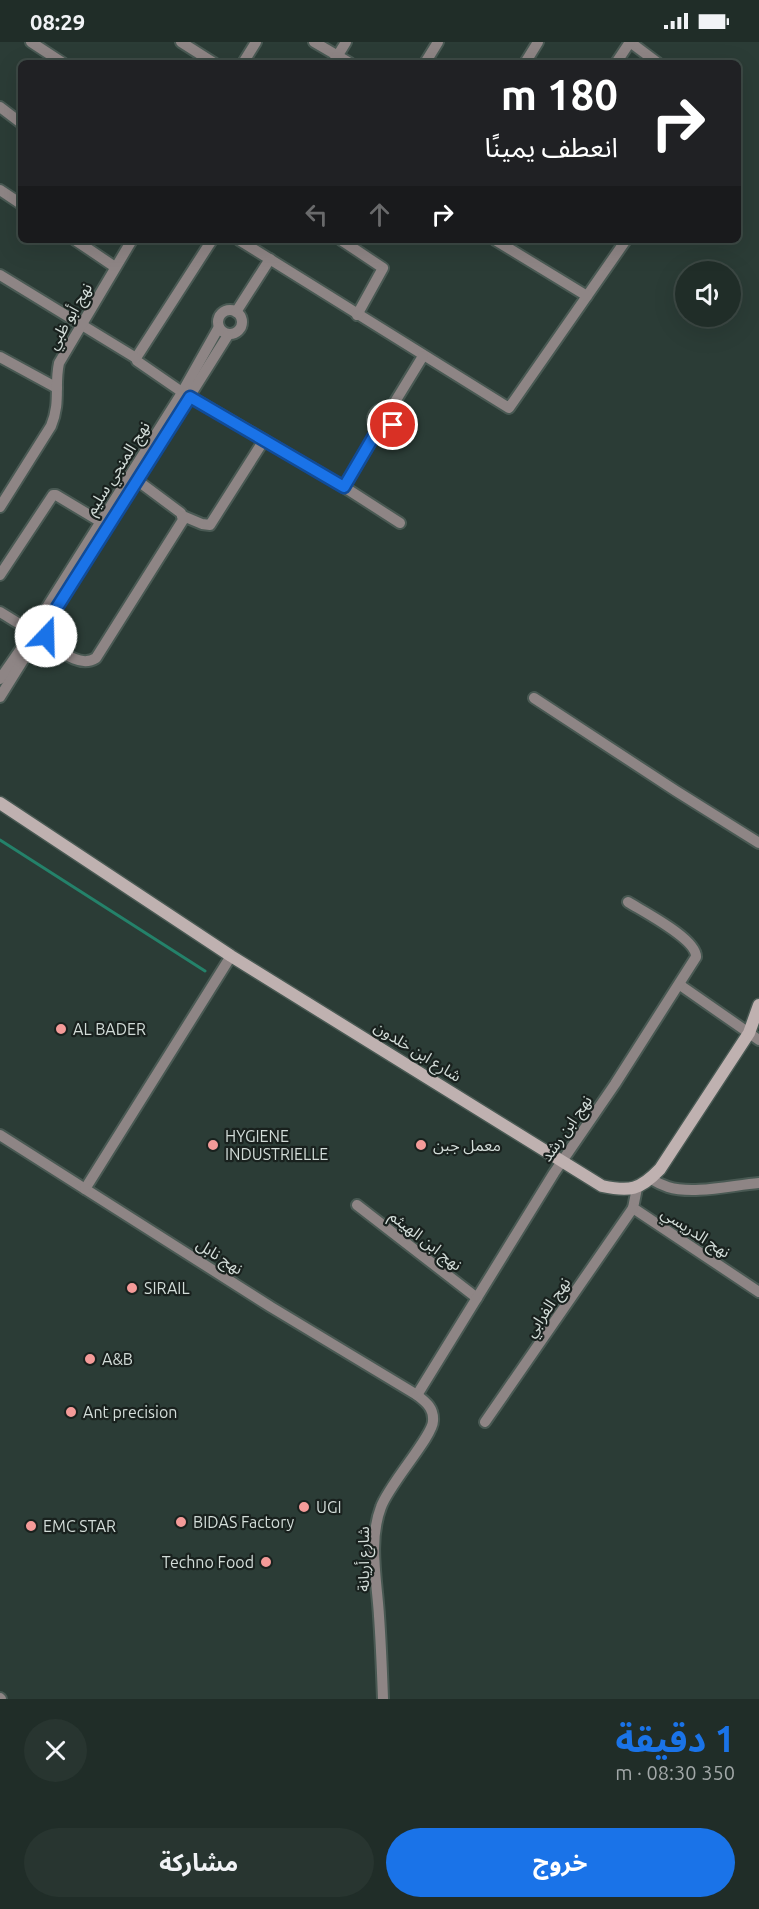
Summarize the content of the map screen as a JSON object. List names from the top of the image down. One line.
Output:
{"streets":{"street":["نهج أبو ظبي","نهج المنجي سليم","شارع ابن خلدون","نهج ابن رشد","نهج الدريسي","نهج ابن الهيثم","نهج نابل","نهج الفرابي","شارع أريانة"]},"crossings":[["شارع ابن خلدون","نهج ابن رشد"],["نهج ابن رشد","نهج ابن الهيثم"],["نهج ابن رشد","نهج نابل"],["نهج ابن رشد","شارع أريانة"],["نهج الدريسي","نهج الفرابي"],["نهج نابل","شارع أريانة"]],"places":["AL BADER","HYGIENE INDUSTRIELLE","معمل جبن","SIRAIL","A&B","Ant precision","UGI","BIDAS Factory","EMC STAR","Techno Food"],"page":{"status":"08:29","turn":["180 m","انعطف يمينًا"],"heading":["1 دقيقة","350 m · 08:30"],"buttons":["خروج","مشاركة"]}}
